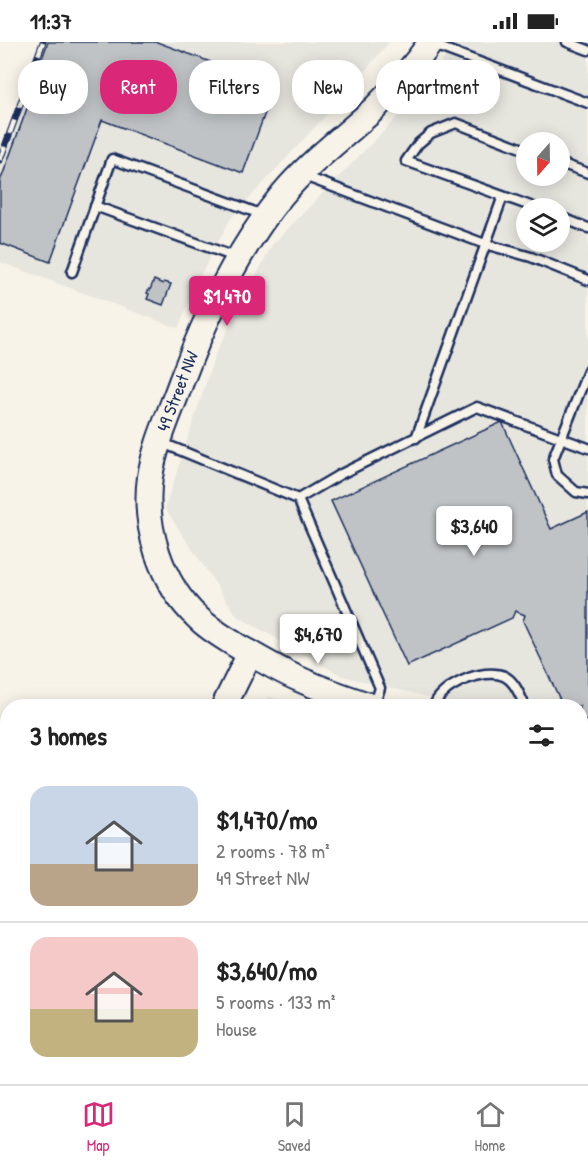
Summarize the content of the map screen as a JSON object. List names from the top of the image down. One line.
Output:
{"streets":{"street":["49 Street NW"]},"north":"bottom","page":{"status":"11:37","chip":["Buy","Rent","Filters","New","Apartment"],"price":["$1,470","$3,640","$4,670"],"heading":"3 homes","list":[{"name":"$1,470/mo","note":"2 rooms · 78 m² · 49 Street NW"},{"name":"$3,640/mo","note":"5 rooms · 133 m² · House"}],"tabs":["Map","Saved","Home"]}}
